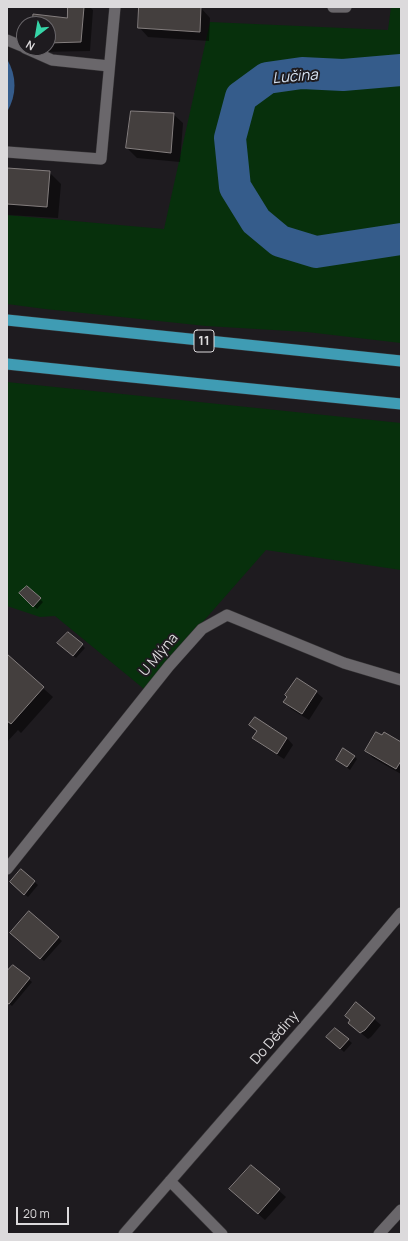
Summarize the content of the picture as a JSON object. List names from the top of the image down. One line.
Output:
{"streets":{"highway":["11"],"street":["U Mlýna","Do Dědiny"]},"water":["Lučina"],"scale_bar":"20 m","north":"bottom left"}
